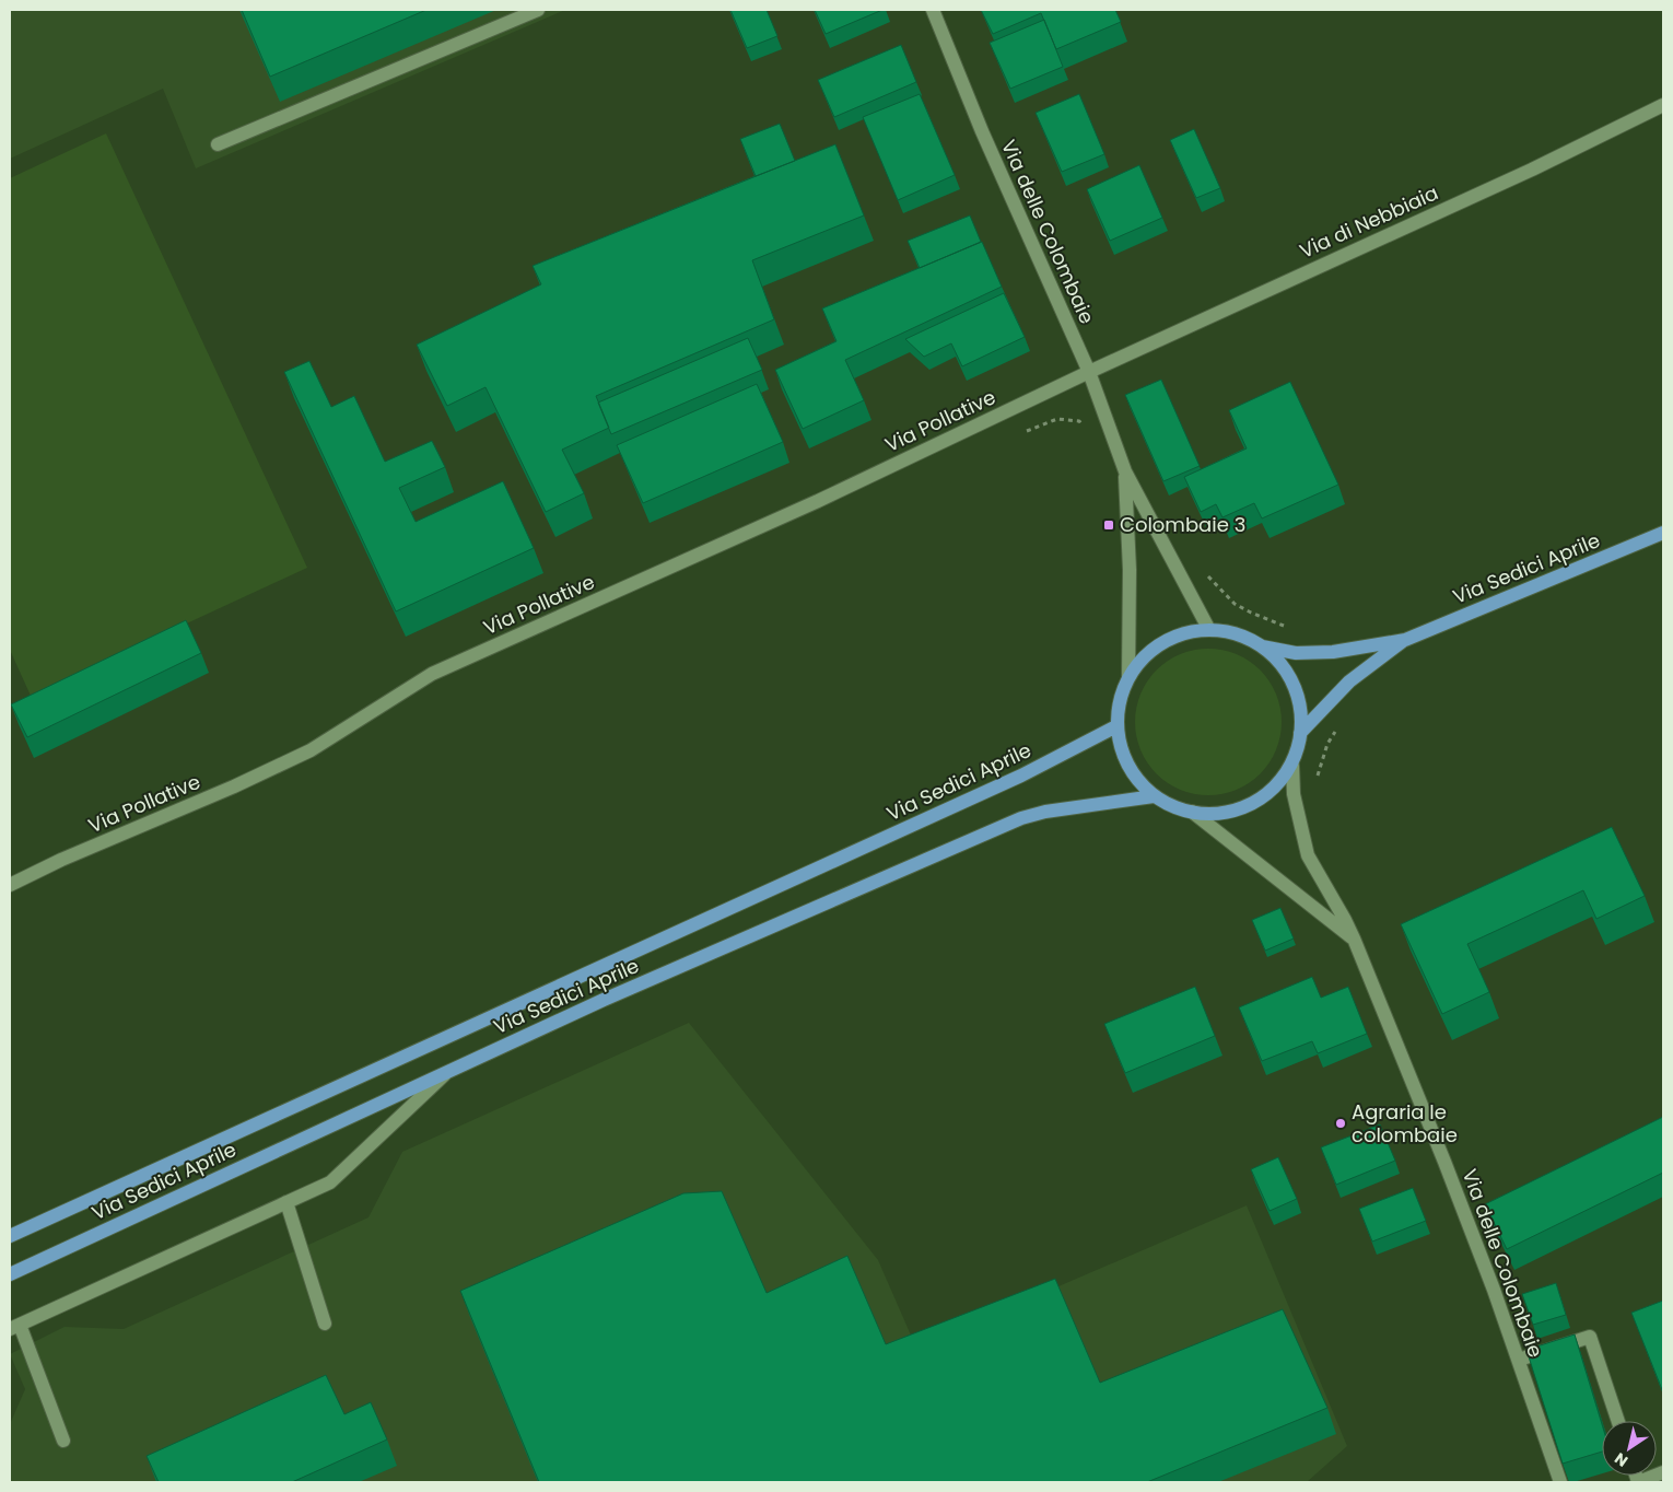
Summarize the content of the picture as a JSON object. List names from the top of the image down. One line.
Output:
{"streets":{"main road":["Via Sedici Aprile"],"street":["Via di Nebbiaia","Via delle Colombaie","Via Pollative"]},"crossings":[["Via di Nebbiaia","Via delle Colombaie"],["Via di Nebbiaia","Via Pollative"],["Via delle Colombaie","Via Pollative"],["Via delle Colombaie","Via Sedici Aprile"]],"places":{"transit":["Colombaie 3"],"other":["Agraria le colombaie"]},"north":"bottom left"}
